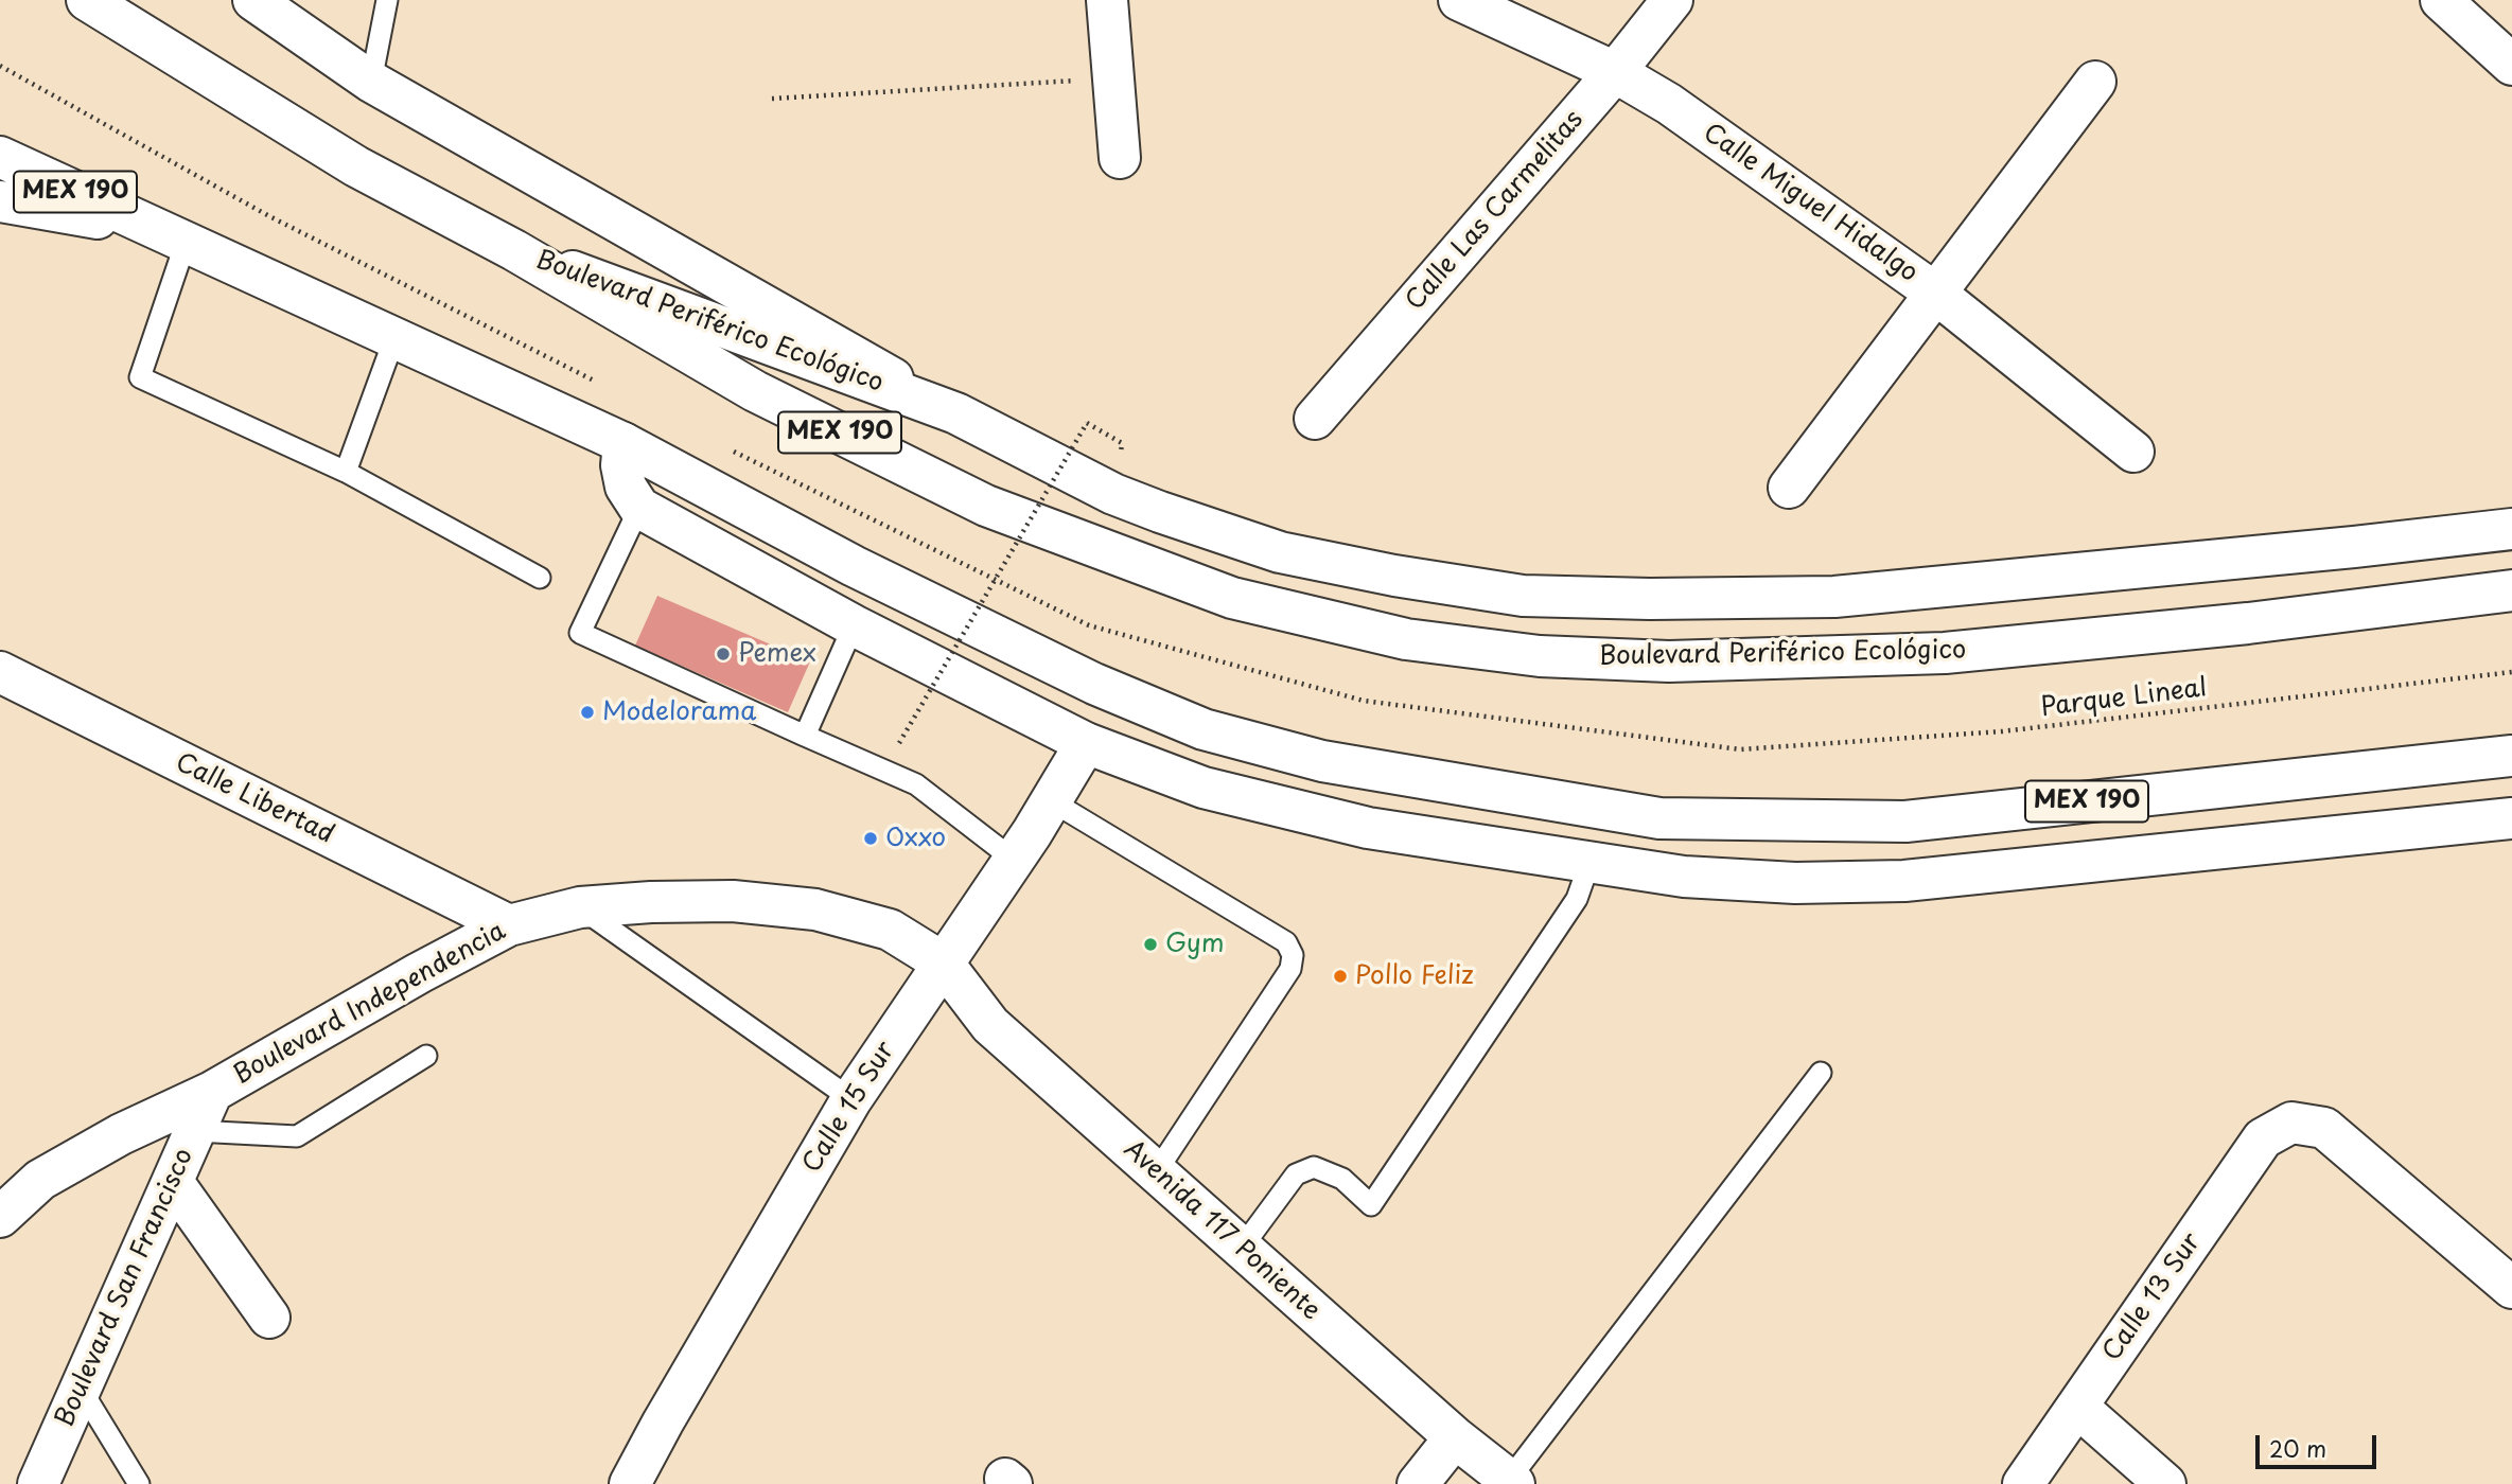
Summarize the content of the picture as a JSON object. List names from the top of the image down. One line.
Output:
{"streets":{"main road":["MEX 190","Calle Miguel Hidalgo","Calle Las Carmelitas","Boulevard Periférico Ecológico","Calle Libertad","Boulevard Independencia","Calle 15 Sur","Avenida 117 Poniente","Boulevard San Francisco","Calle 13 Sur"],"path":["Parque Lineal"]},"crossings":[["Calle Miguel Hidalgo","Calle Las Carmelitas"],["Calle Libertad","Boulevard Independencia"],["Boulevard Independencia","Calle 15 Sur"],["Boulevard Independencia","Avenida 117 Poniente"],["Boulevard Independencia","Boulevard San Francisco"],["Calle 15 Sur","Avenida 117 Poniente"]],"places":["Pemex","Modelorama","Oxxo","Gym","Pollo Feliz"],"scale_bar":"20 m"}
